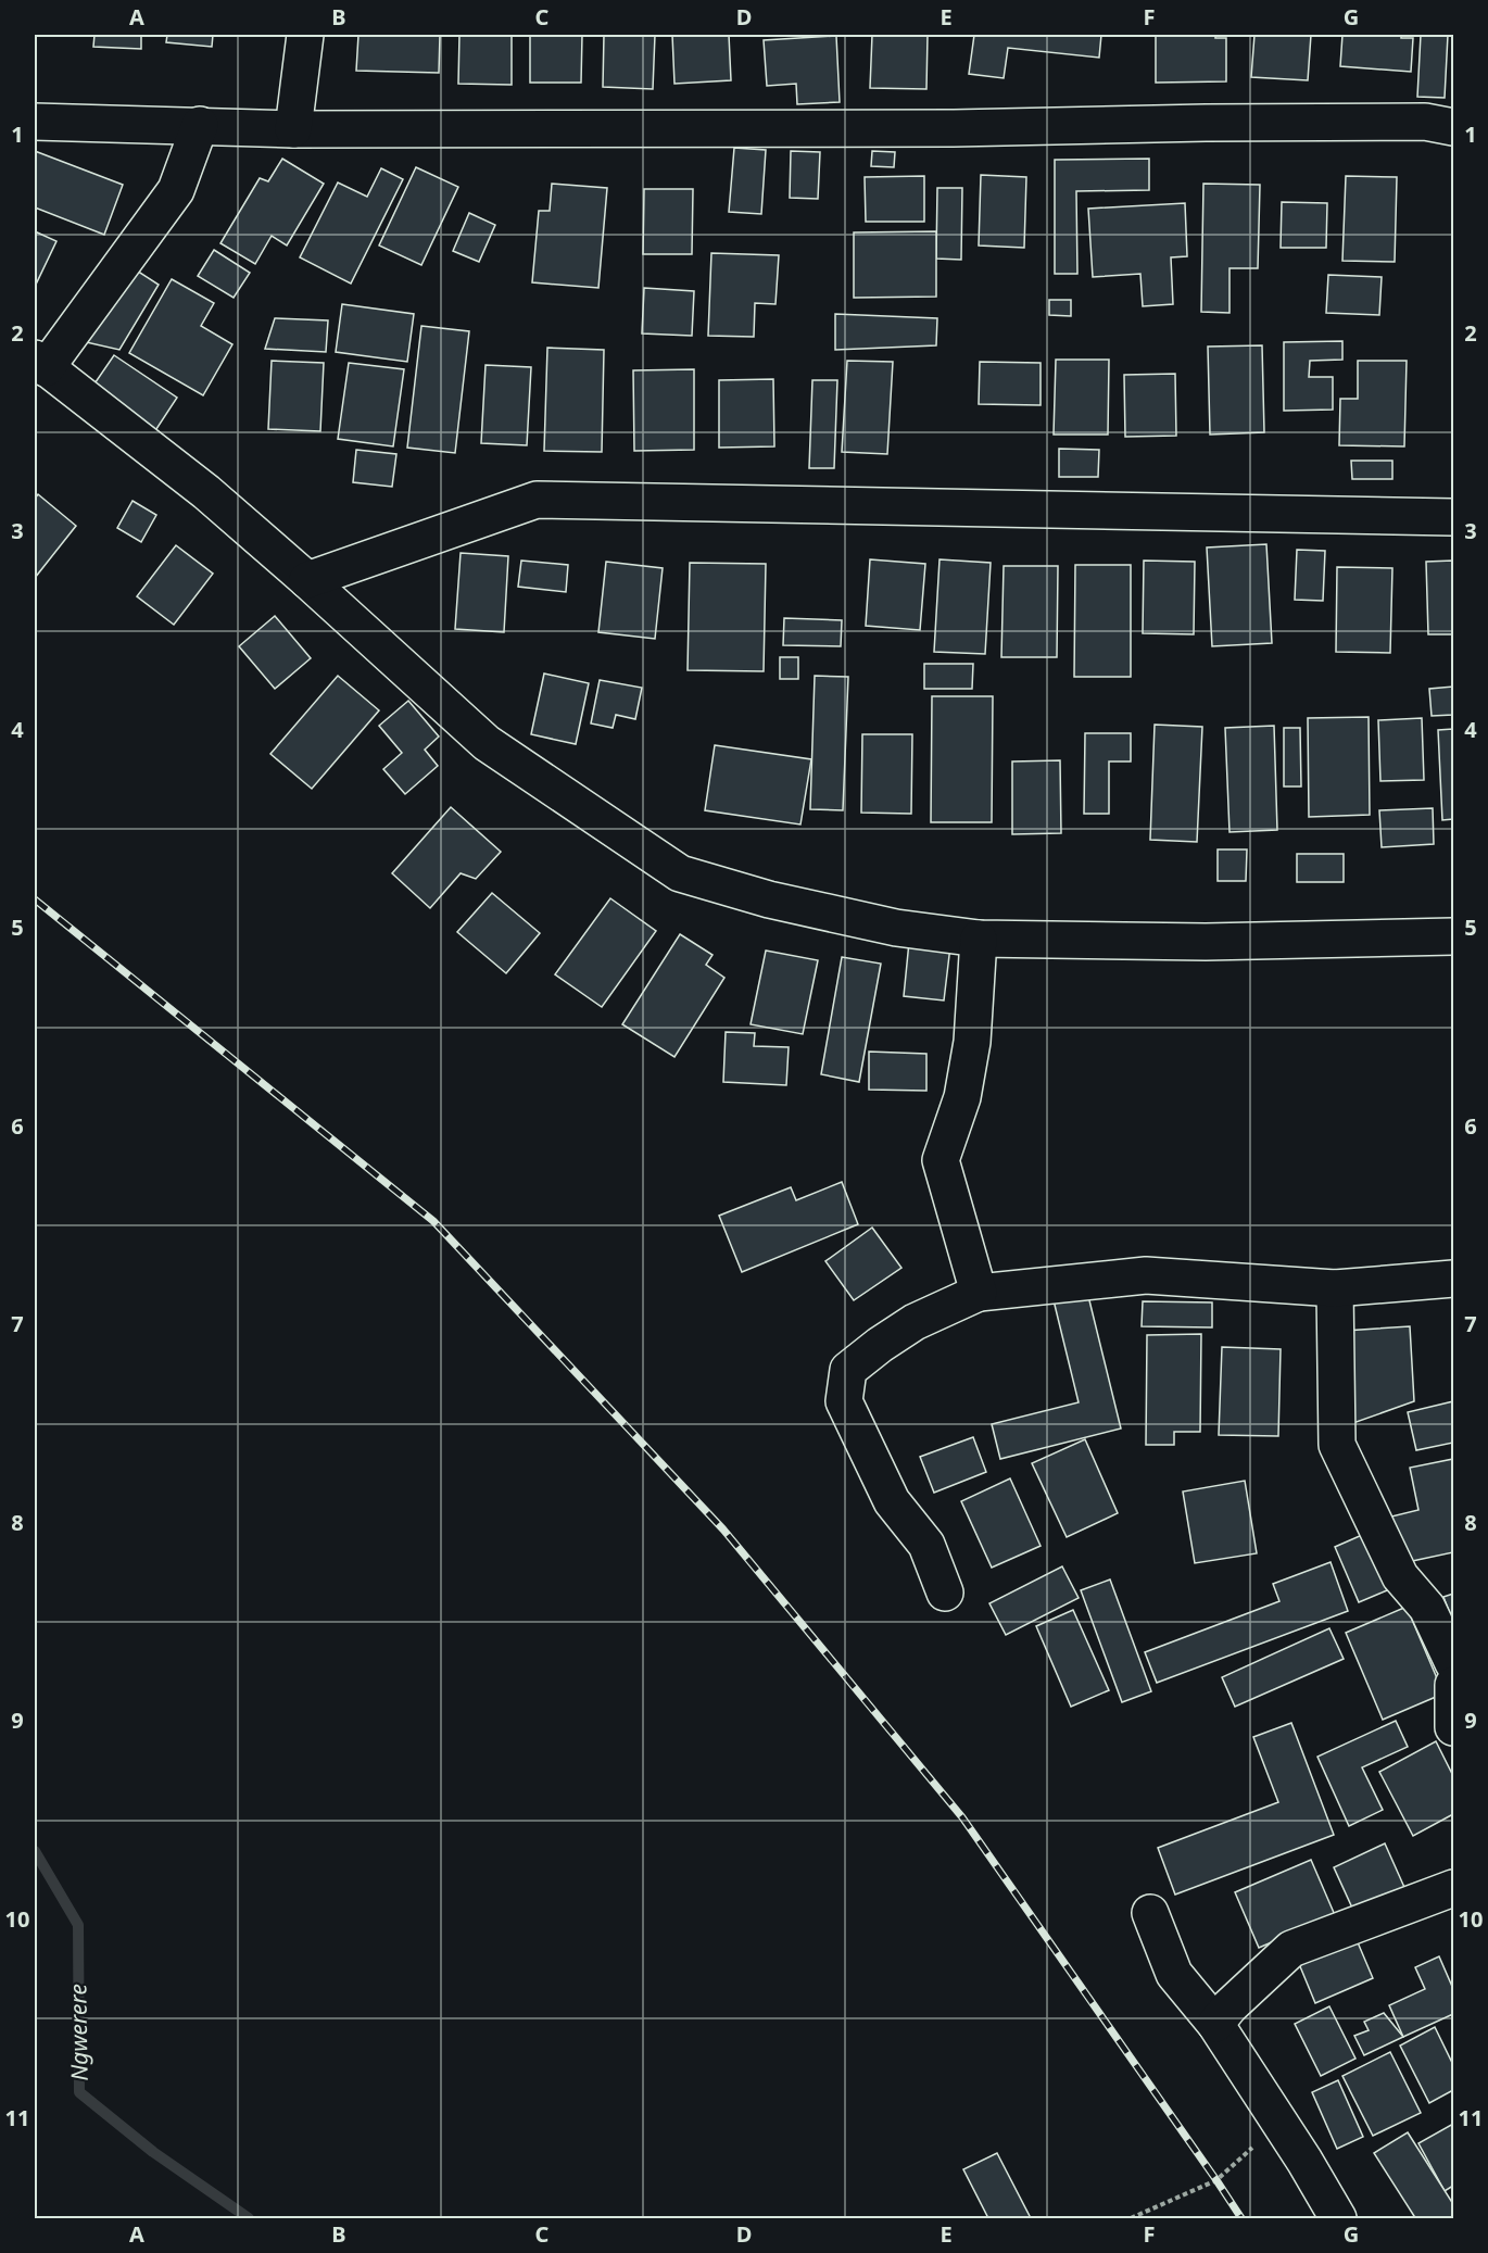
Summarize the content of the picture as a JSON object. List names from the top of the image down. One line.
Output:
{"water":["Ngwerere"],"grid":{"columns":["A","B","C","D","E","F","G"],"rows":["1","2","3","4","5","6","7","8","9","10","11"]}}
